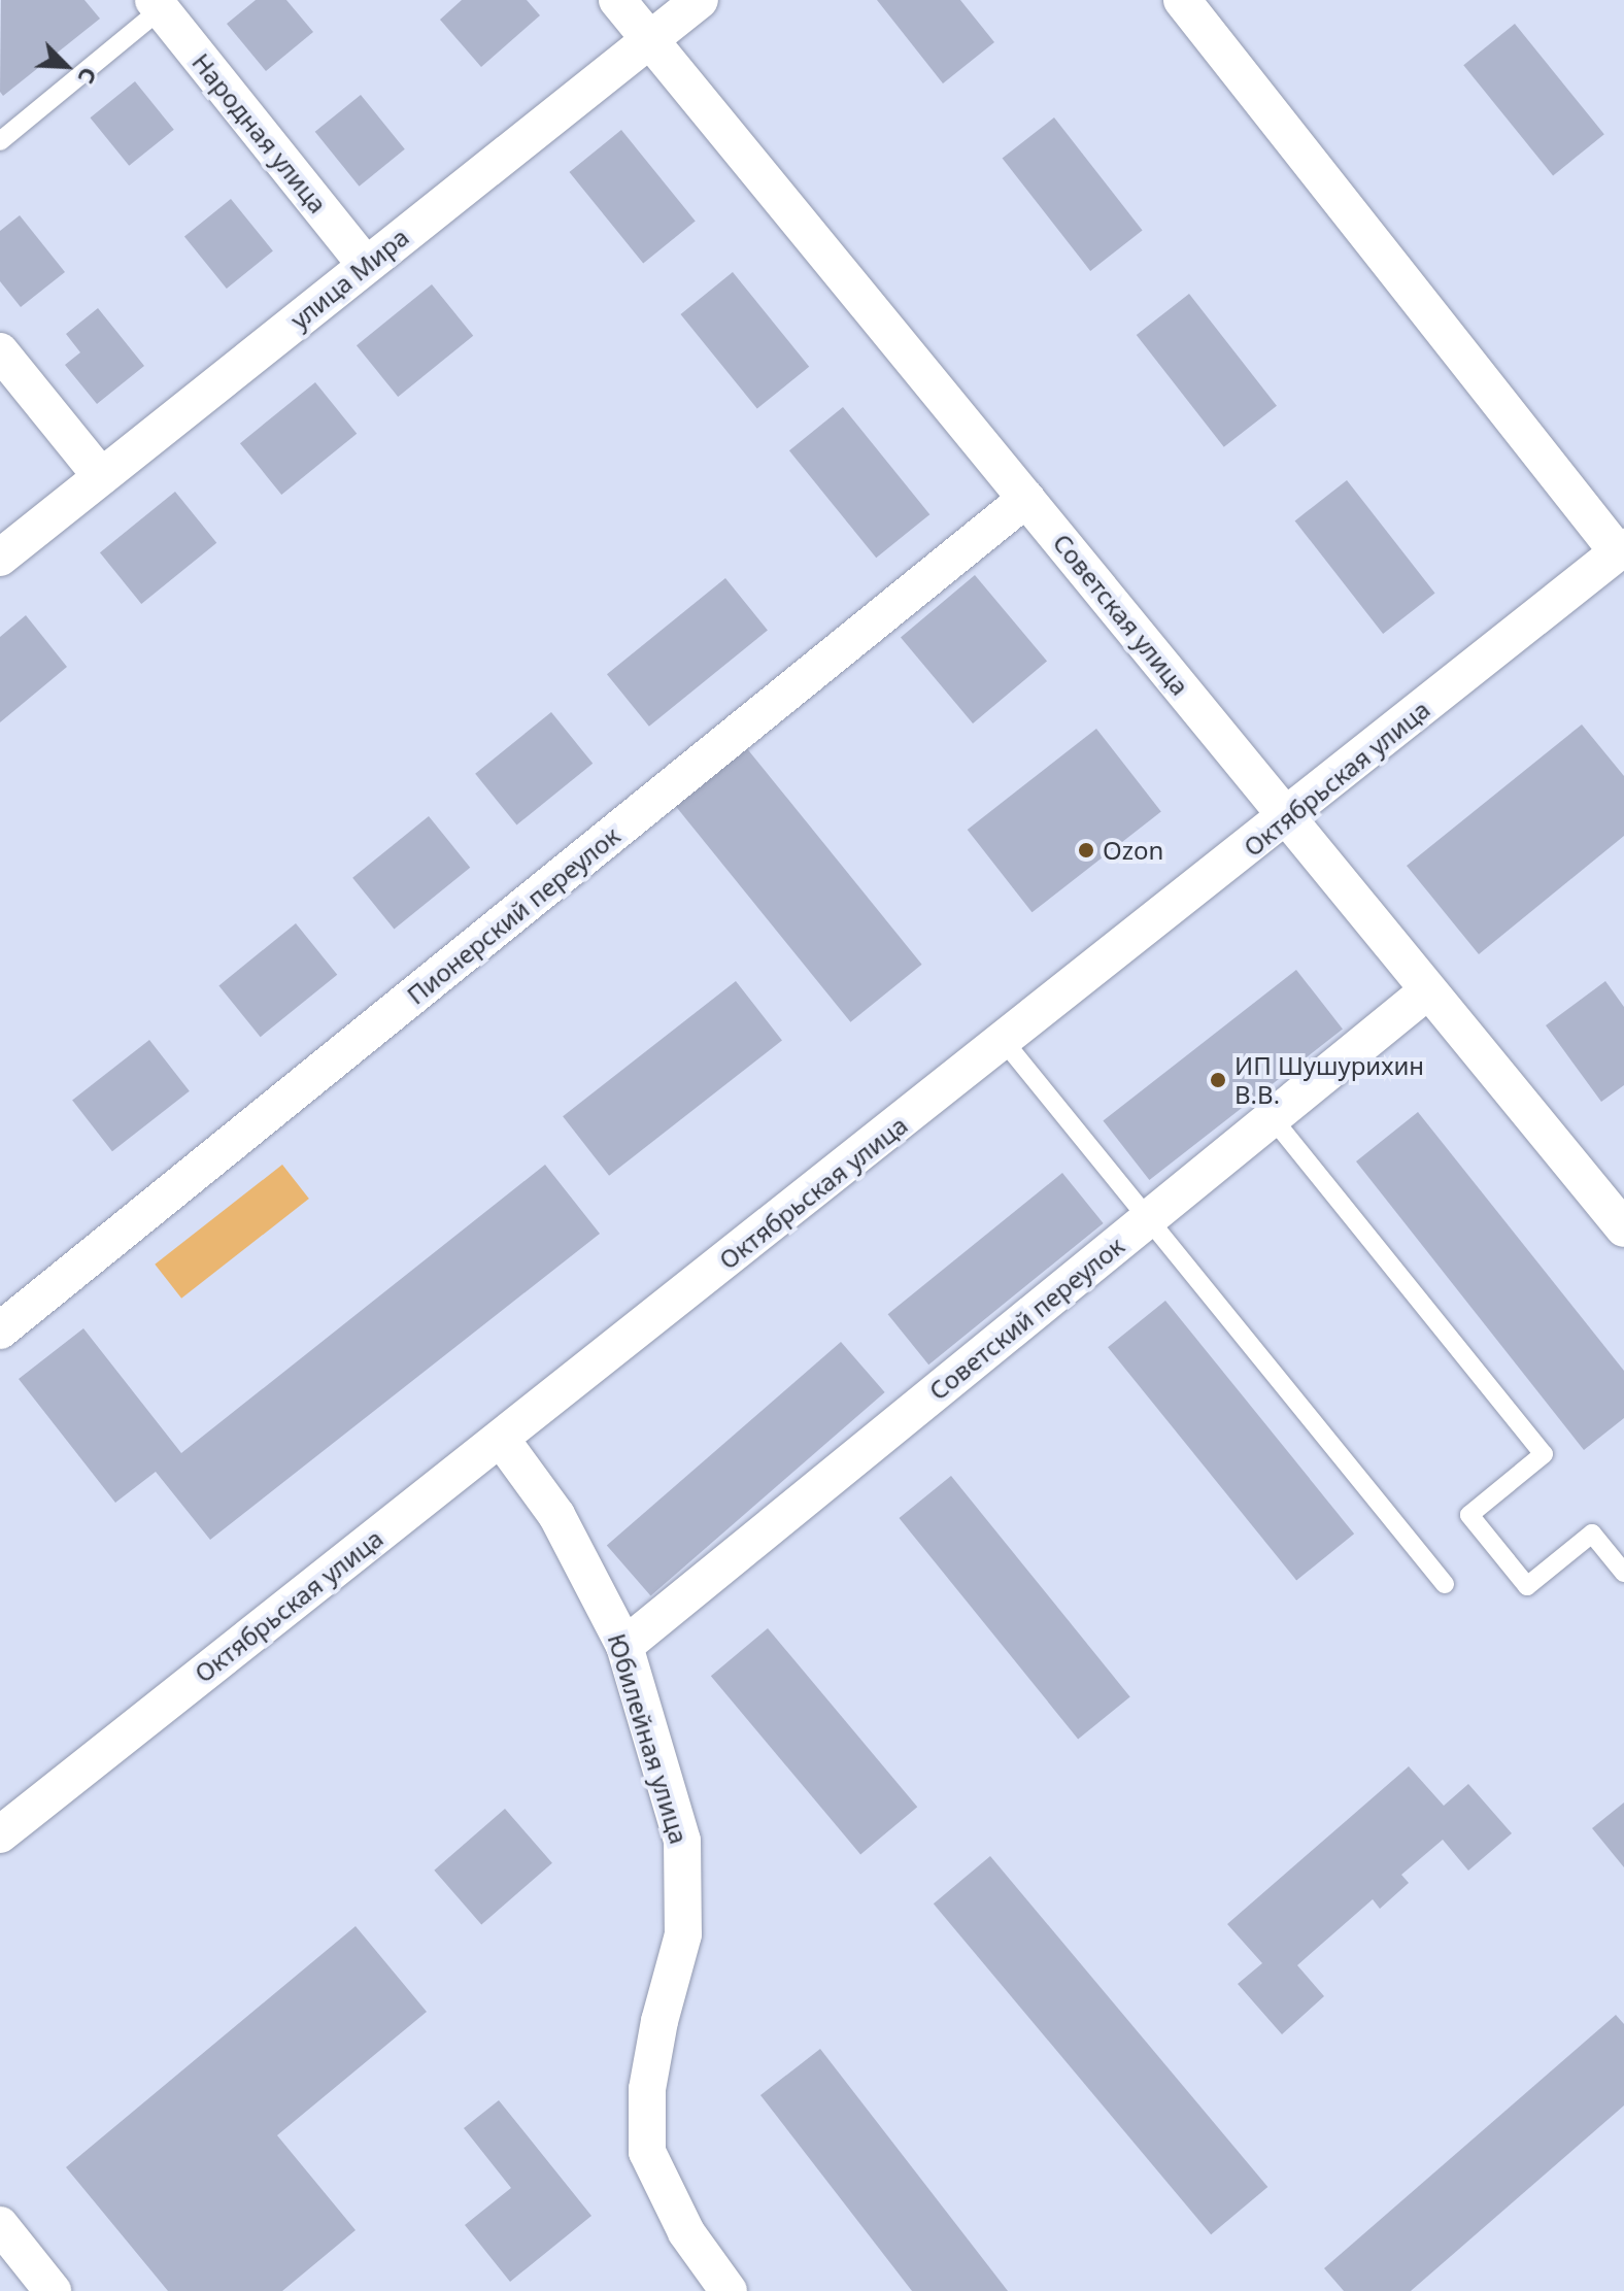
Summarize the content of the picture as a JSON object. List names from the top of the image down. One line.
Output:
{"streets":{"street":["Народная улица","улица Мира","Советская улица","Октябрьская улица","Пионерский переулок","Советский переулок","Юбилейная улица"]},"crossings":[["Народная улица","улица Мира"],["улица Мира","Советская улица"],["Советская улица","Октябрьская улица"],["Советская улица","Пионерский переулок"],["Советская улица","Советский переулок"],["Октябрьская улица","Юбилейная улица"],["Советский переулок","Юбилейная улица"]],"places":["Ozon","ИП Шушурихин В.В."],"north":"bottom right"}
